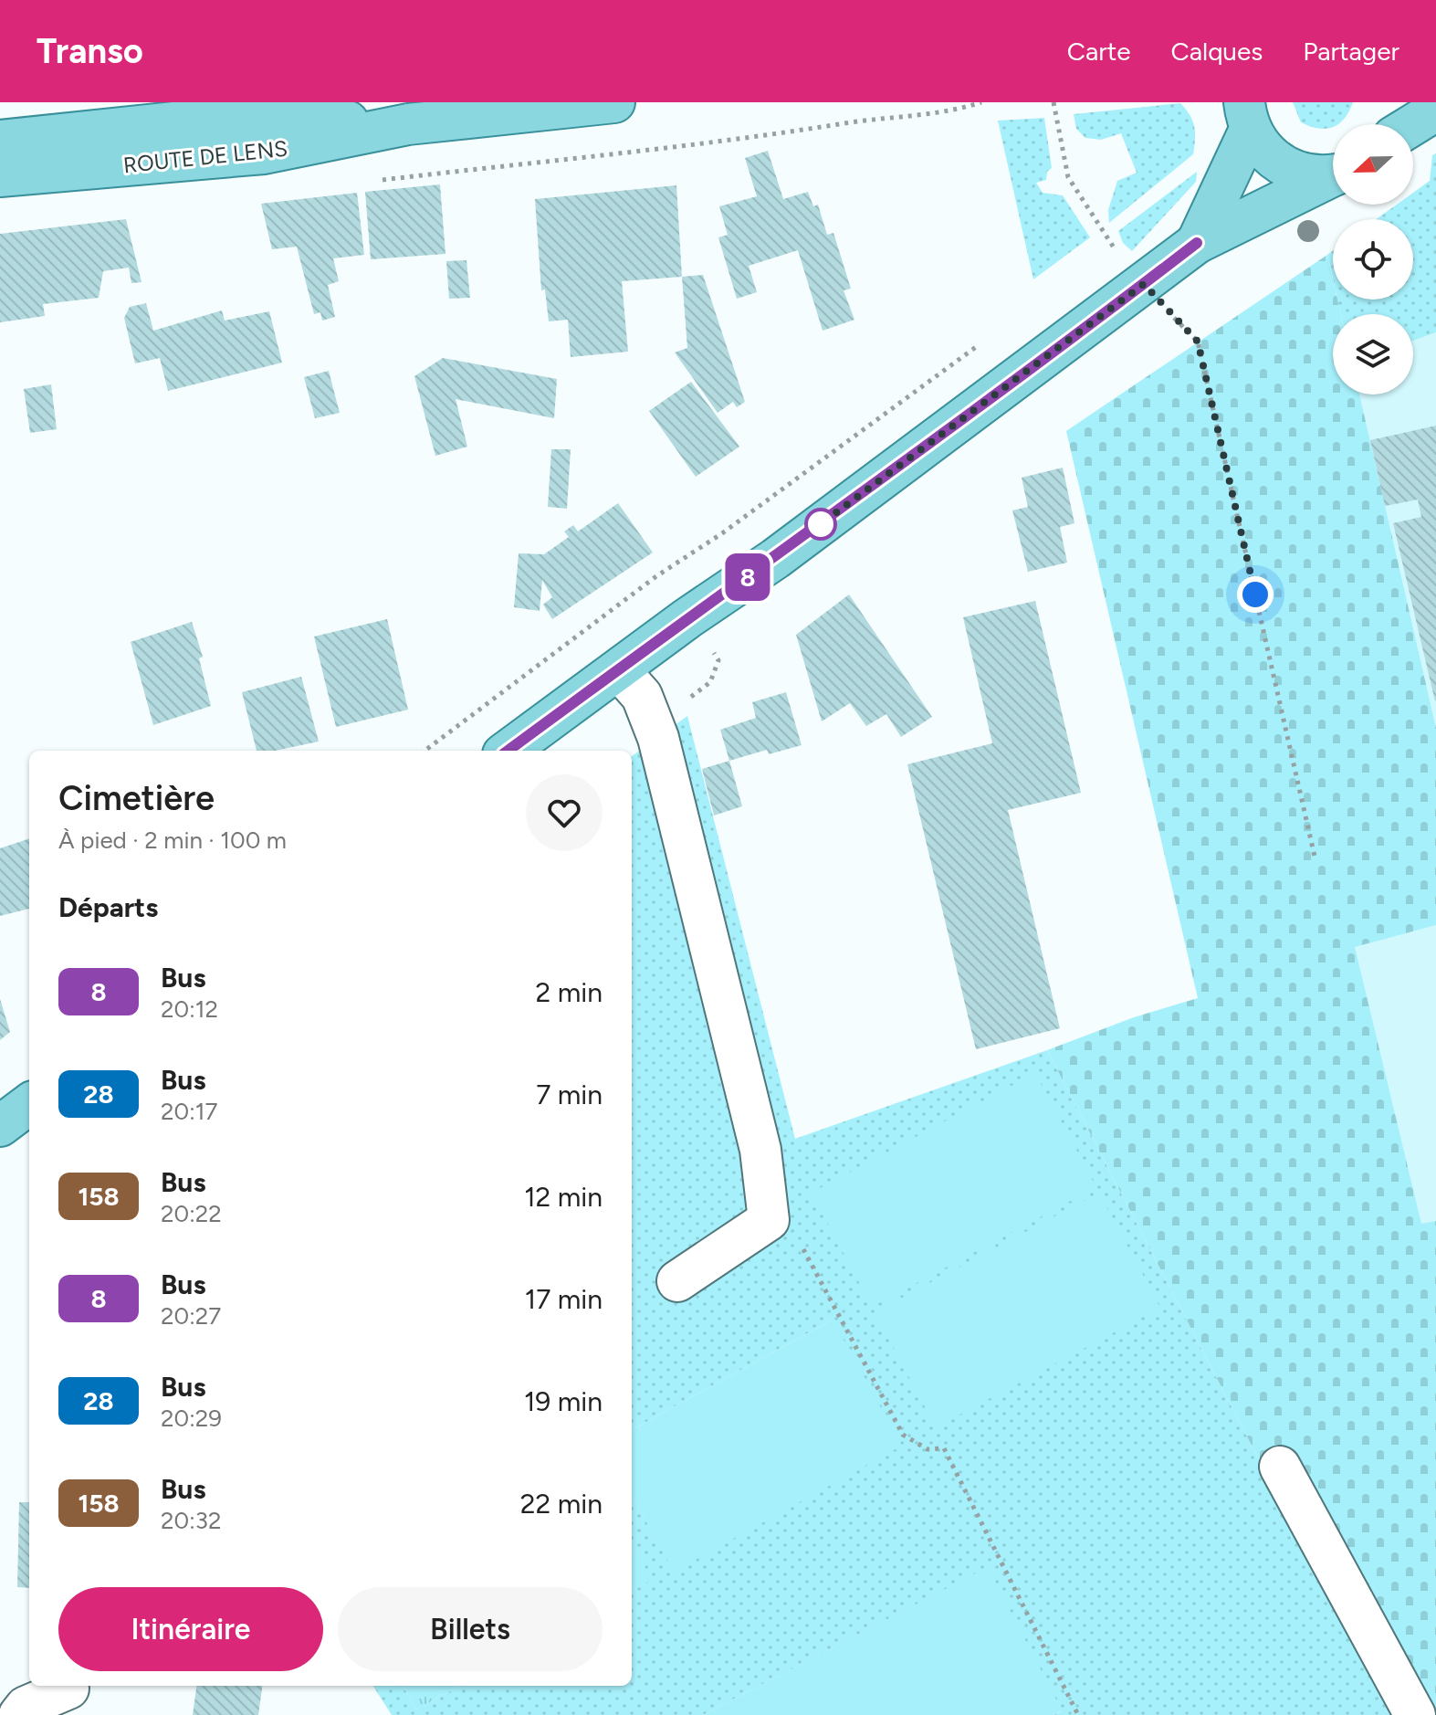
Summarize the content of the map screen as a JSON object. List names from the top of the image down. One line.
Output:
{"streets":{"main road":["ROUTE DE LENS"]},"lines":["bus line 8"],"north":"left","page":{"header":"Transo","nav":["Carte","Calques","Partager"],"on_map":"8","heading":[["Cimetière","À pied · 2 min · 100 m"],"Départs"],"list":[{"mark":"8","name":"Bus","note":"20:12","value":"2 min"},{"mark":"28","name":"Bus","note":"20:17","value":"7 min"},{"mark":"158","name":"Bus","note":"20:22","value":"12 min"},{"mark":"8","name":"Bus","note":"20:27","value":"17 min"},{"mark":"28","name":"Bus","note":"20:29","value":"19 min"},{"mark":"158","name":"Bus","note":"20:32","value":"22 min"}],"buttons":["Itinéraire","Billets"]}}
